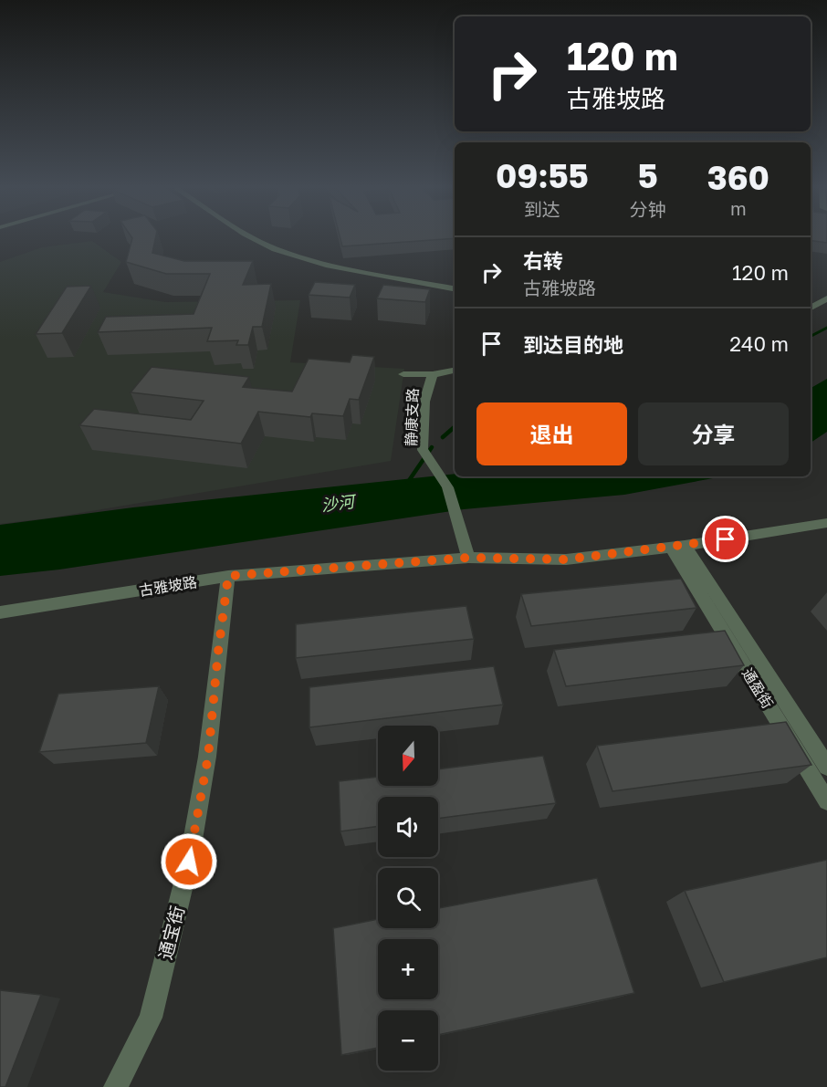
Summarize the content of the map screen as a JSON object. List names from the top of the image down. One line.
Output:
{"streets":{"street":["静康支路","古雅坡路","通盈街","通宝街"]},"crossings":[["静康支路","古雅坡路"],["古雅坡路","通盈街"],["古雅坡路","通宝街"]],"water":["沙河"],"north":"bottom","page":{"turn":["120 m","古雅坡路"],"eta":["09:55","到达","5","分钟","360","m"],"list":[{"name":"右转","note":"古雅坡路","value":"120 m"},{"name":"到达目的地","value":"240 m"}],"buttons":["退出","分享"],"map_buttons":["+","−"]}}
